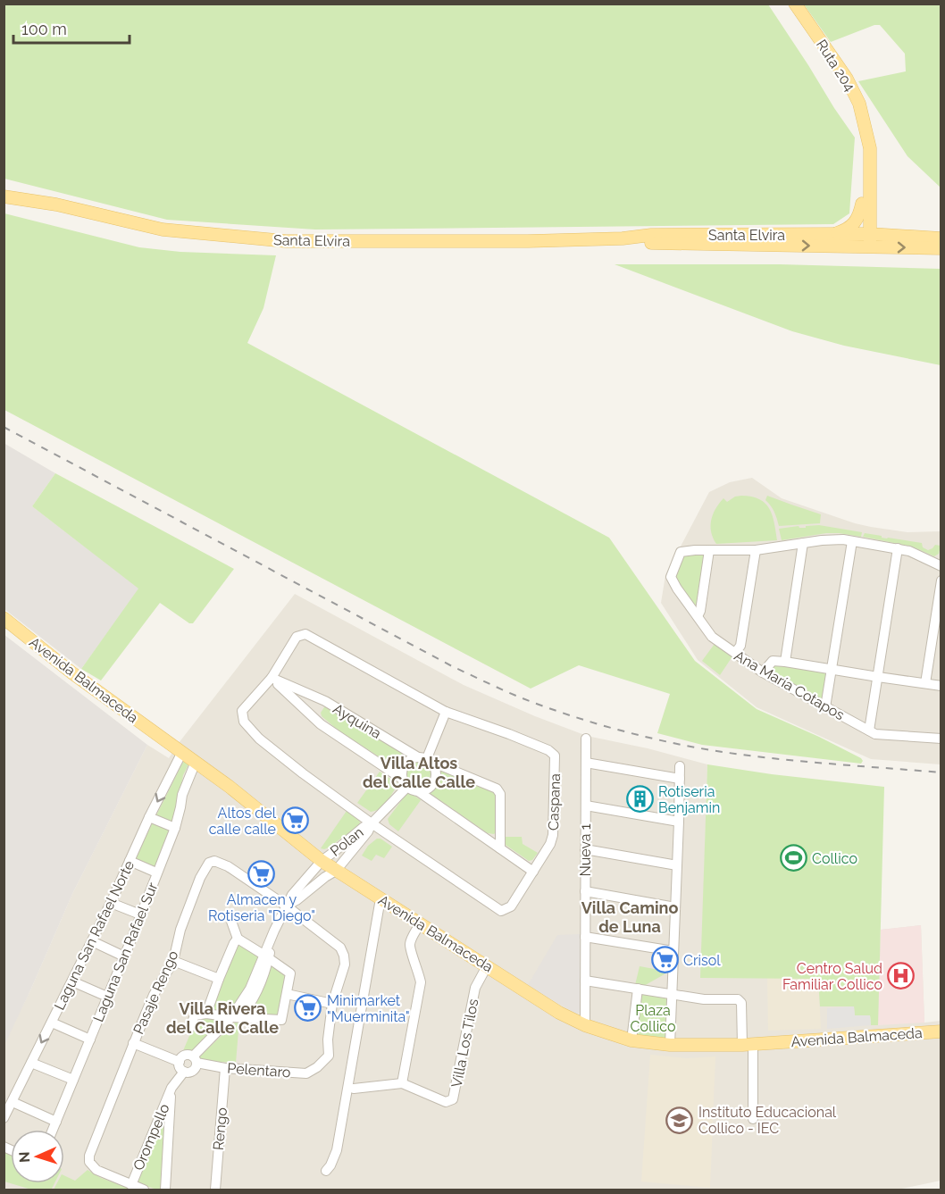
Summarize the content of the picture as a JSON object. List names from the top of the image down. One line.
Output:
{"streets":{"main road":["Ruta 204","Santa Elvira","Avenida Balmaceda"],"street":["Ana María Cotapos","Ayquina","Caspana","Polan","Nueva 1","Laguna San Rafael Norte","Laguna San Rafael Sur","Pasaje Rengo","Villa Los Tilos","Pelentaro","Rengo","Orompello"]},"crossings":[["Ruta 204","Santa Elvira"],["Avenida Balmaceda","Polan"],["Avenida Balmaceda","Nueva 1"],["Avenida Balmaceda","Laguna San Rafael Norte"],["Avenida Balmaceda","Laguna San Rafael Sur"],["Avenida Balmaceda","Villa Los Tilos"],["Avenida Balmaceda","Orompello"],["Ayquina","Caspana"],["Ayquina","Polan"],["Caspana","Polan"],["Polan","Orompello"],["Pasaje Rengo","Pelentaro"],["Pasaje Rengo","Orompello"],["Pelentaro","Rengo"],["Pelentaro","Orompello"]],"districts":["Villa Altos del Calle Calle","Villa Camino de Luna","Villa Rivera del Calle Calle"],"parks":["Plaza Collico"],"places":{"building":["Rotiseria Benjamin"],"supermarket":["Altos del calle calle","Almacen y Rotiseria \"Diego\"","Crisol","Minimarket \"Muerminita\""],"sports":["Collico"],"hospital":["Centro Salud Familiar Collico"],"school or university":["Instituto Educacional Collico - IEC"]},"scale_bar":"100 m","north":"left"}
